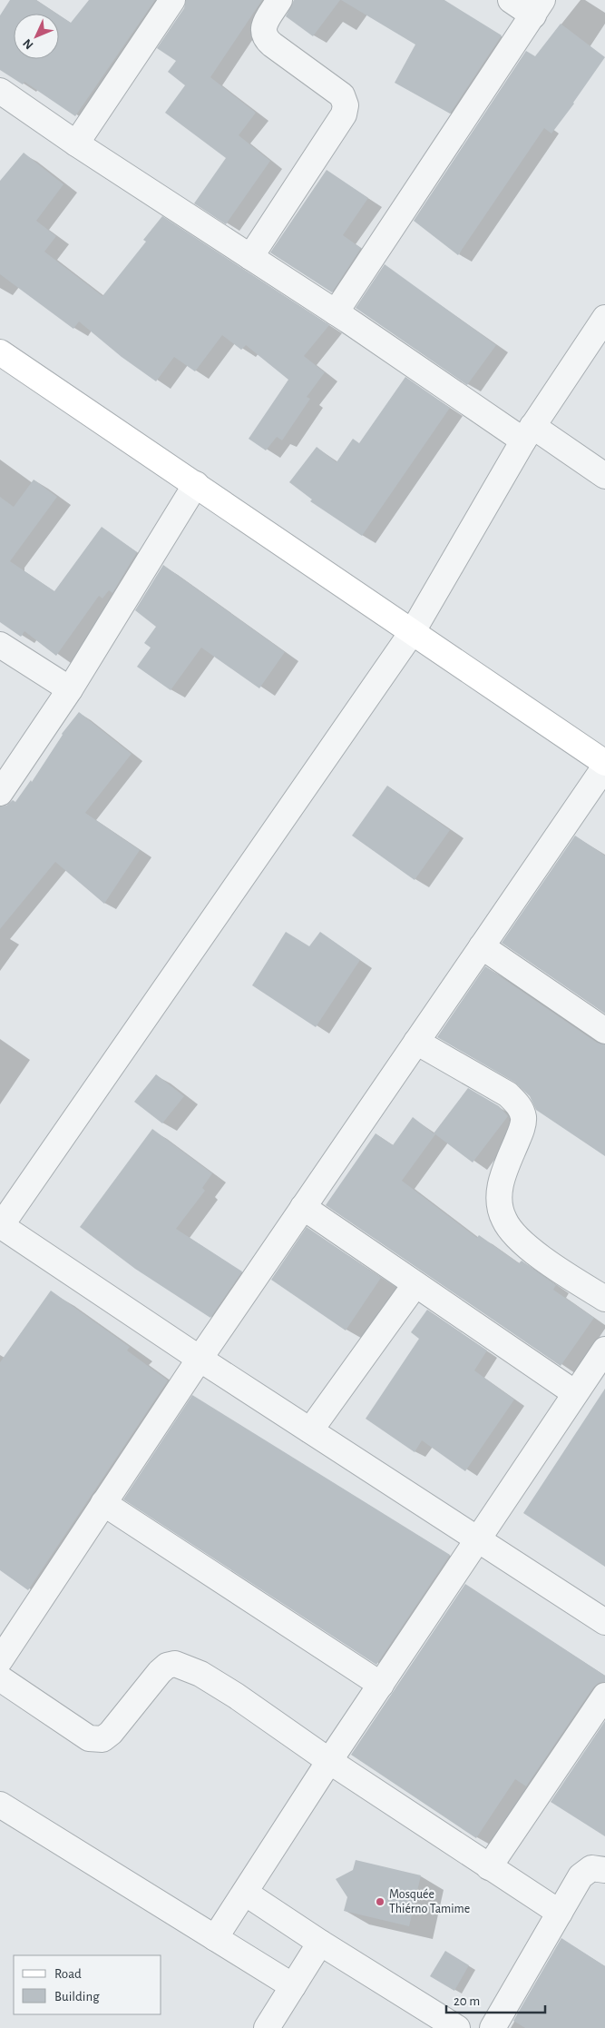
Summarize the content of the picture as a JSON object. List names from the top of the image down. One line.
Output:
{"places":["Mosquée Thiérno Tamime"],"legend":["Road","Building"],"scale_bar":"20 m","north":"bottom left"}
